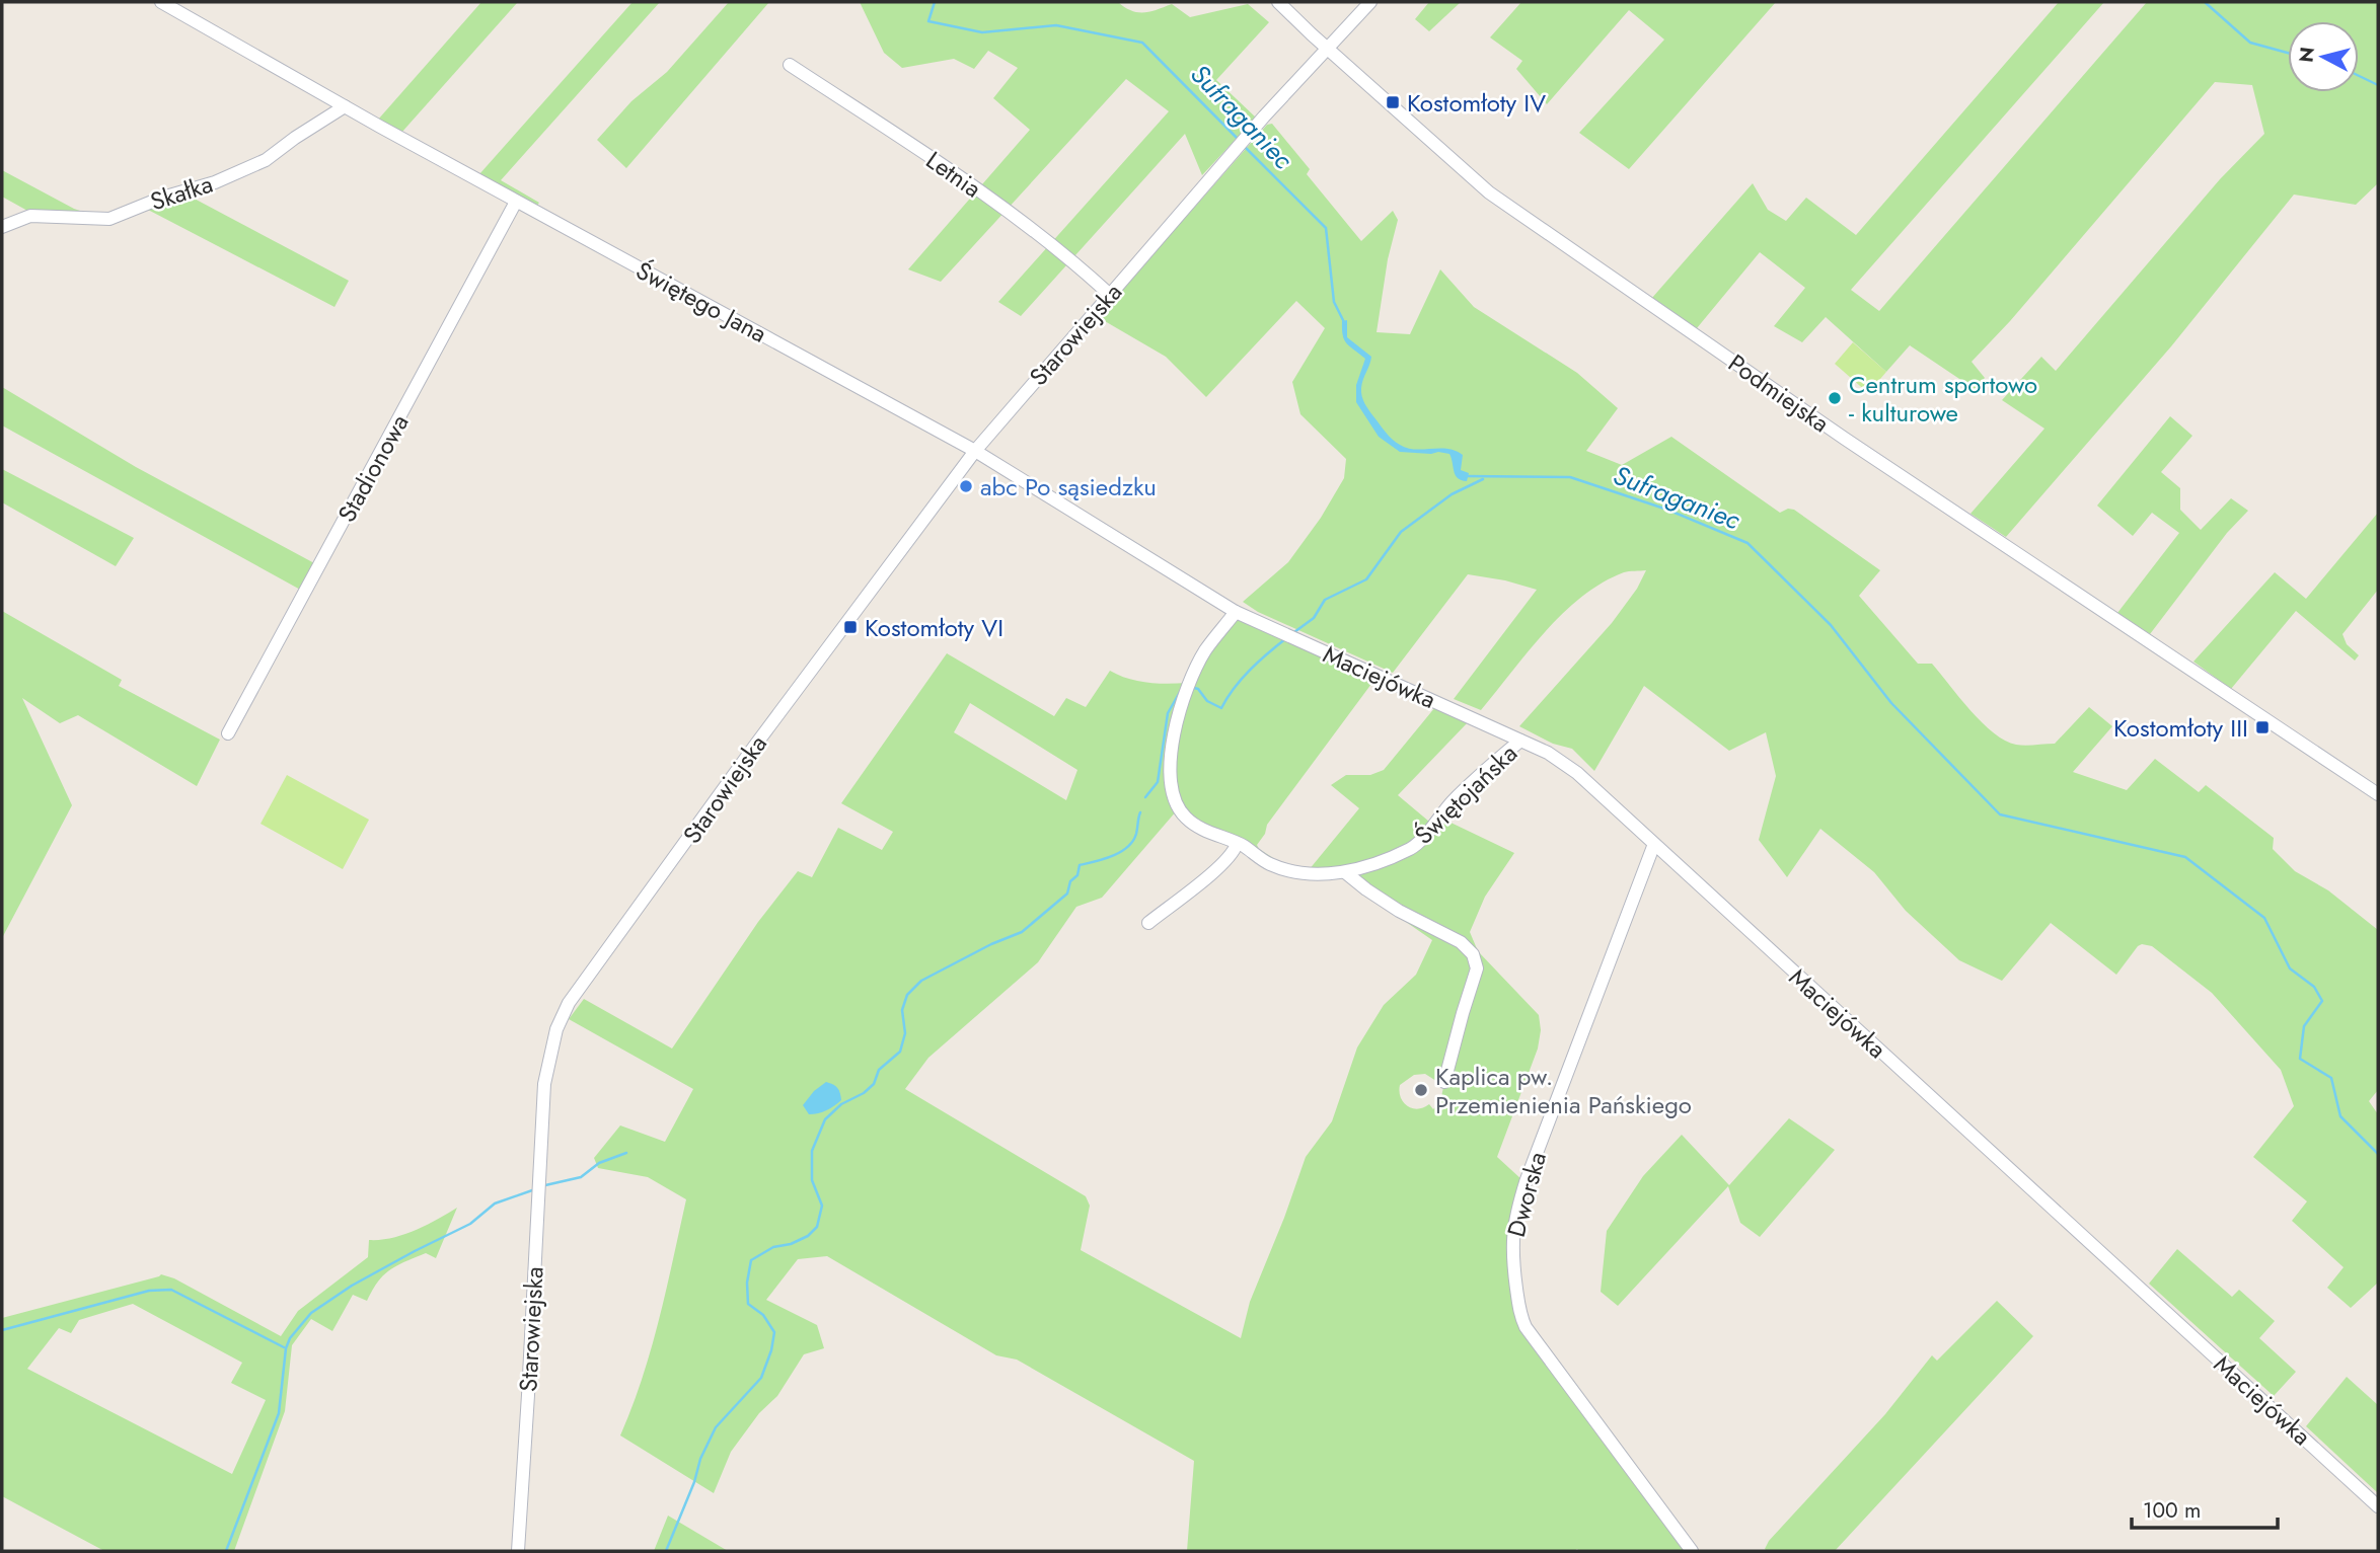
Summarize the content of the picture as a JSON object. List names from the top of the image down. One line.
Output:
{"streets":{"street":["Letnia","Skałka","Świętego Jana","Starowiejska","Podmiejska","Stadionowa","Maciejówka","Świętojańska","Dworska"]},"crossings":[["Letnia","Starowiejska"],["Skałka","Świętego Jana"],["Świętego Jana","Starowiejska"],["Świętego Jana","Stadionowa"],["Świętego Jana","Maciejówka"],["Świętego Jana","Świętojańska"],["Starowiejska","Podmiejska"],["Maciejówka","Świętojańska"],["Maciejówka","Dworska"]],"water":["Sufraganiec"],"places":{"transit":["Kostomłoty IV","Kostomłoty VI","Kostomłoty III"],"other":["Centrum sportowo - kulturowe","abc Po sąsiedzku","Kaplica pw. Przemienienia Pańskiego"]},"scale_bar":"100 m","north":"left"}
